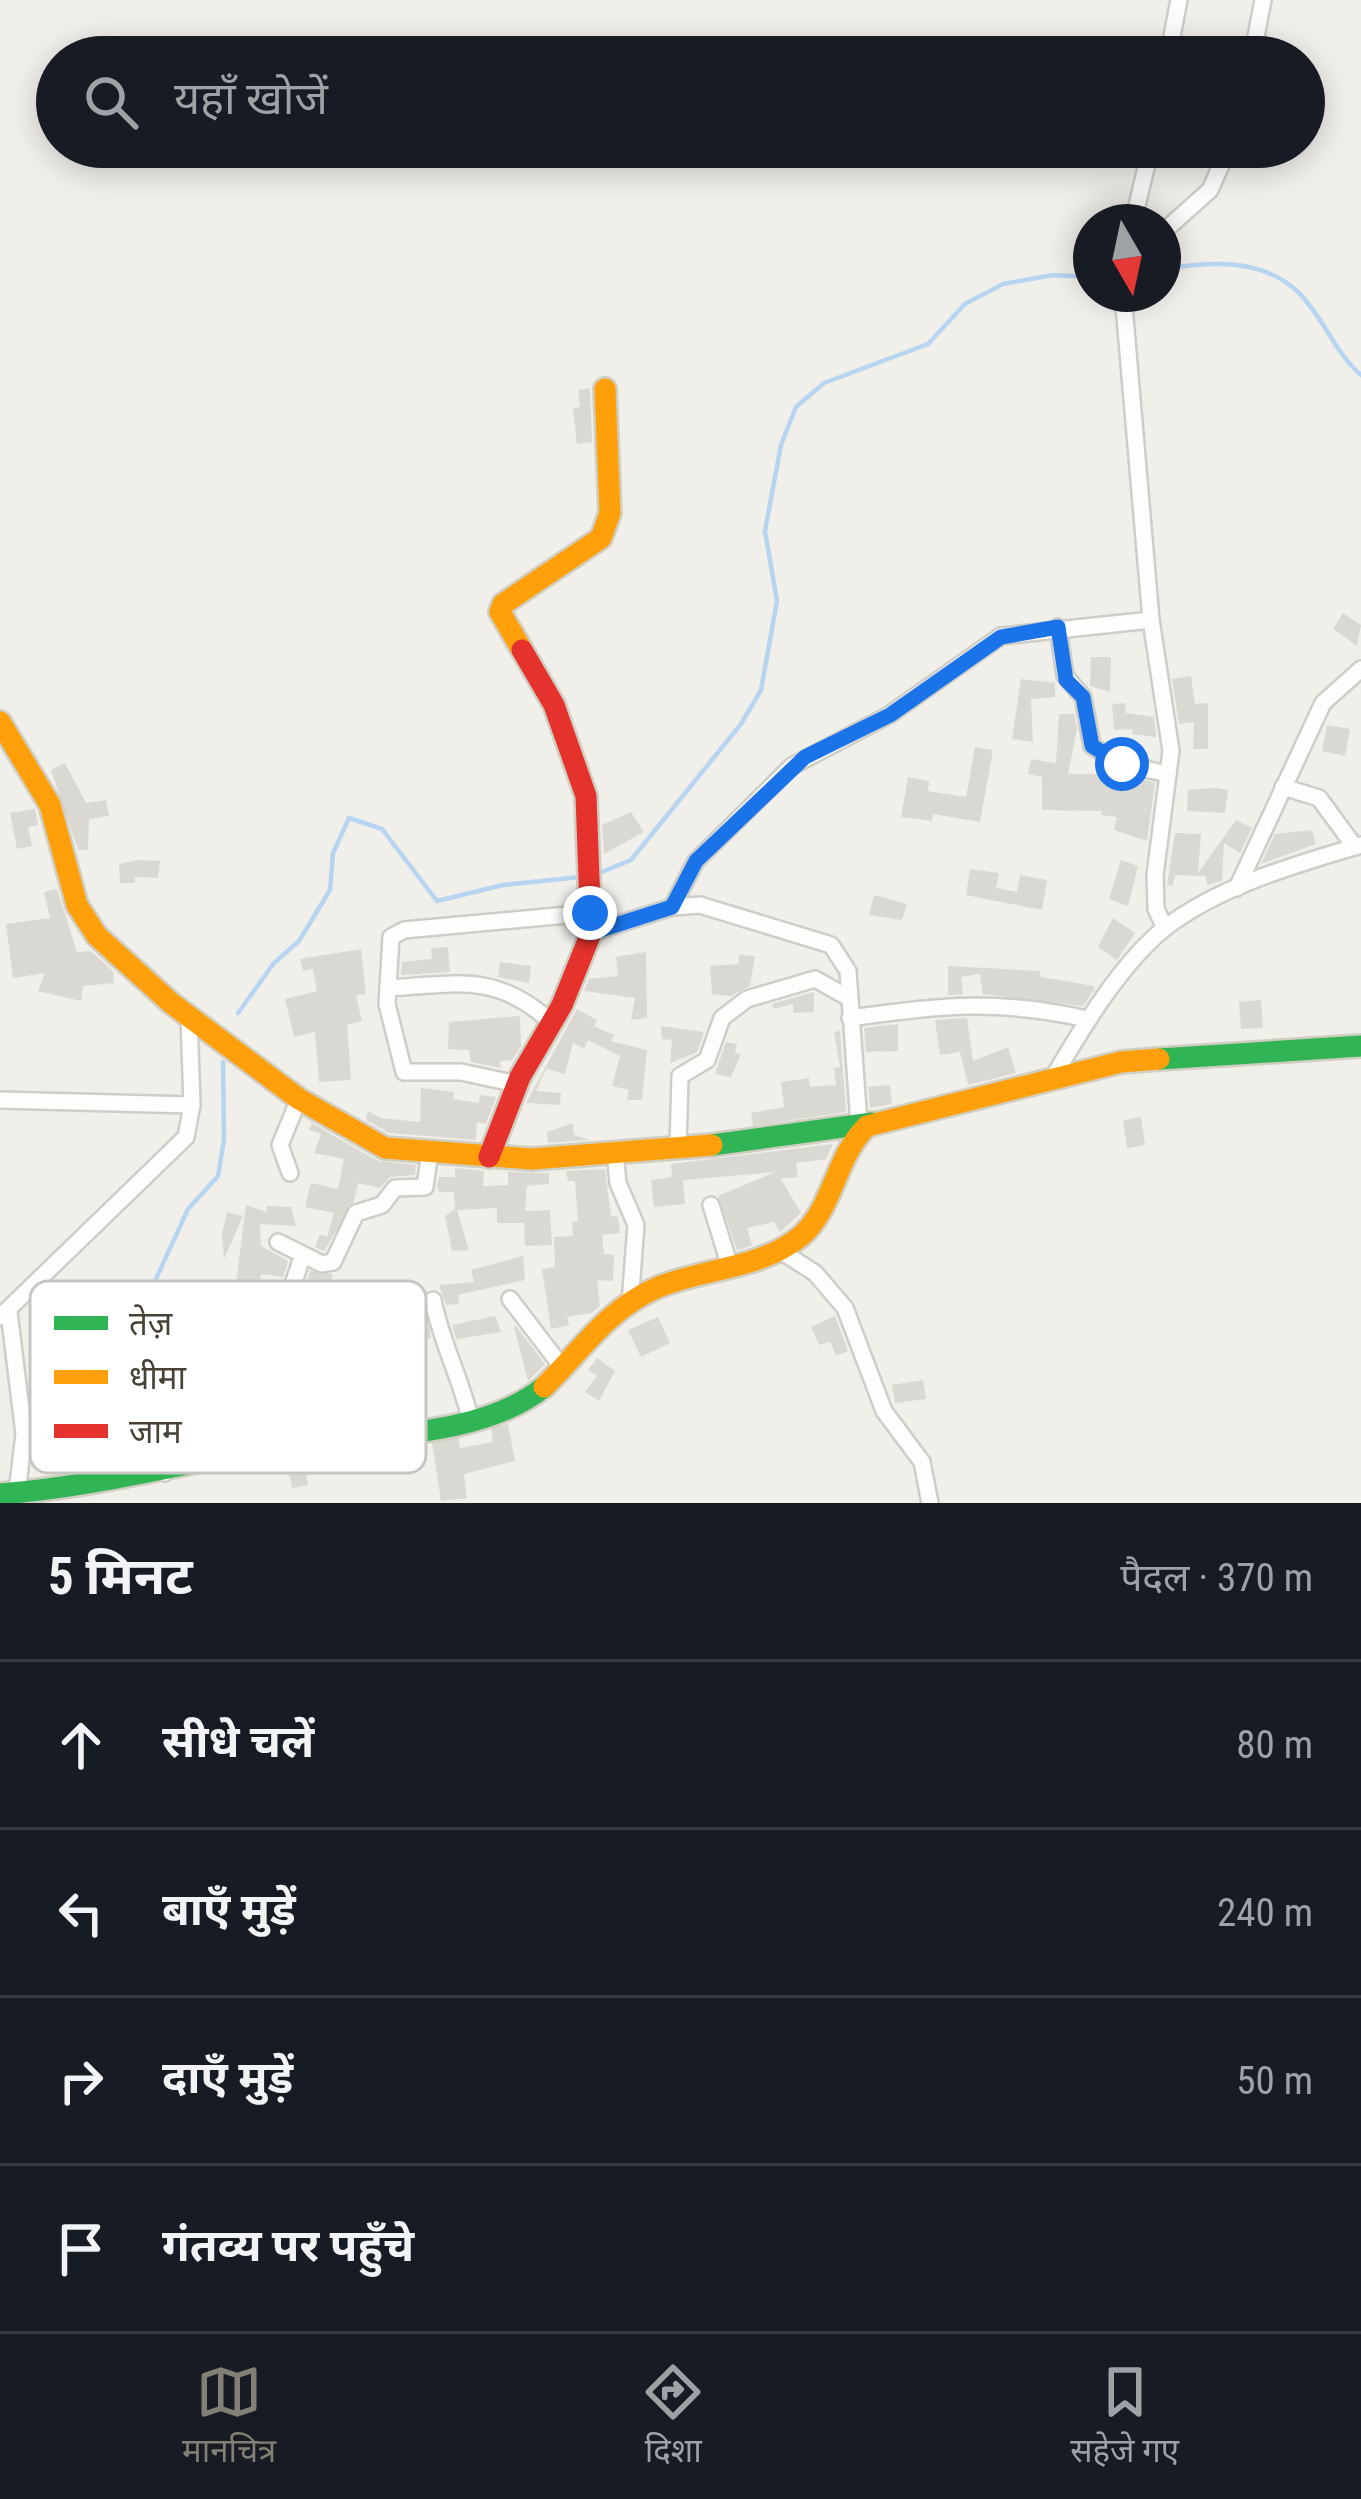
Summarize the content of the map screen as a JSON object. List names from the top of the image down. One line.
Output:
{"legend":["तेज़","धीमा","जाम"],"north":"bottom","page":{"search":"यहाँ खोजें","heading":["5 मिनट","पैदल · 370 m"],"list":[["सीधे चलें","80 m"],["बाएँ मुड़ें","240 m"],["दाएँ मुड़ें","50 m"],"गंतव्य पर पहुँचे"],"nav":["मानचित्र","दिशा","सहेजे गए"]}}
